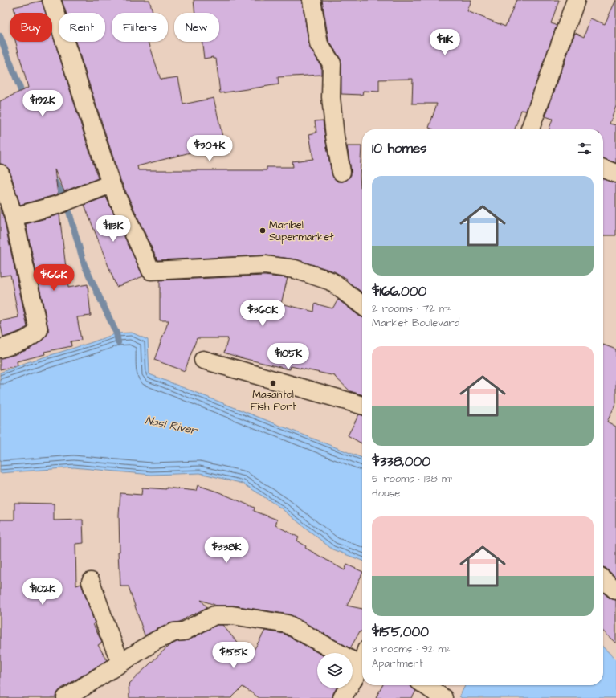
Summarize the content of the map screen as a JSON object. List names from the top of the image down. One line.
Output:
{"water":["Nasi River"],"places":["Maribel Supermarket","Masantol Fish Port"],"page":{"chip":["Buy","Rent","Filters","New"],"price":["$111K","$192K","$304K","$113K","$166K","$360K","$105K","$338K","$102K","$155K"],"heading":"10 homes","list":[{"name":"$166,000","note":"2 rooms · 72 m² · Market Boulevard"},{"name":"$338,000","note":"5 rooms · 138 m² · House"},{"name":"$155,000","note":"3 rooms · 92 m² · Apartment"}]}}
